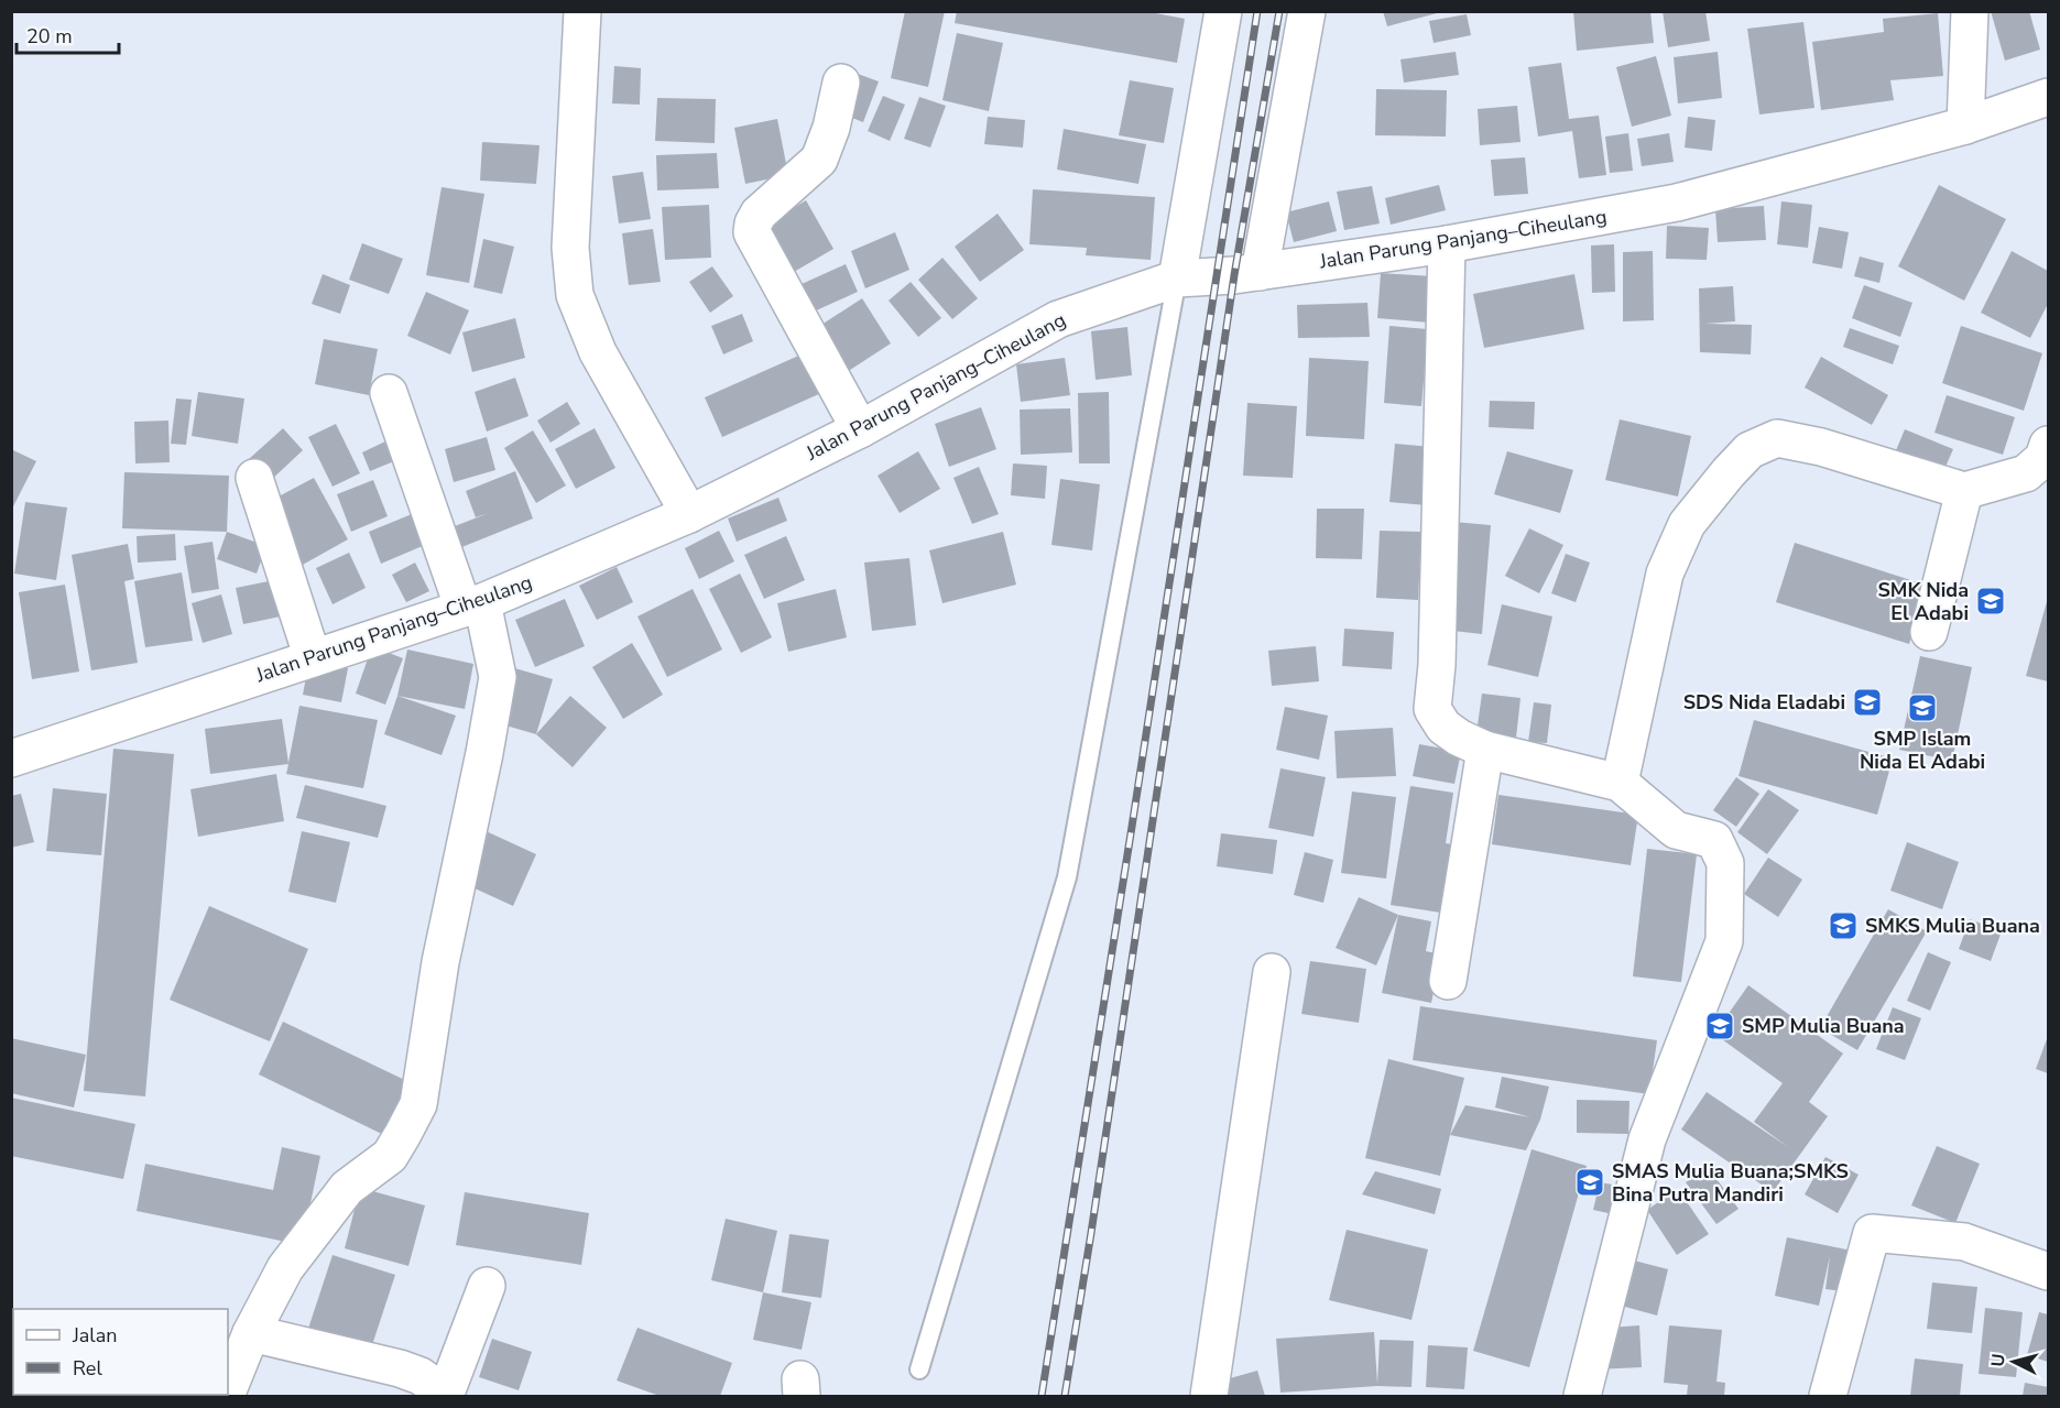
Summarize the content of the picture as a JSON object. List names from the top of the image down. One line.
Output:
{"streets":{"street":["Jalan Parung Panjang–Ciheulang"]},"places":{"school or university":["SMK Nida El Adabi","SDS Nida Eladabi","SMP Islam Nida El Adabi","SMKS Mulia Buana","SMP Mulia Buana","SMAS Mulia Buana;SMKS Bina Putra Mandiri"]},"legend":["Jalan","Rel"],"scale_bar":"20 m","north":"left"}
